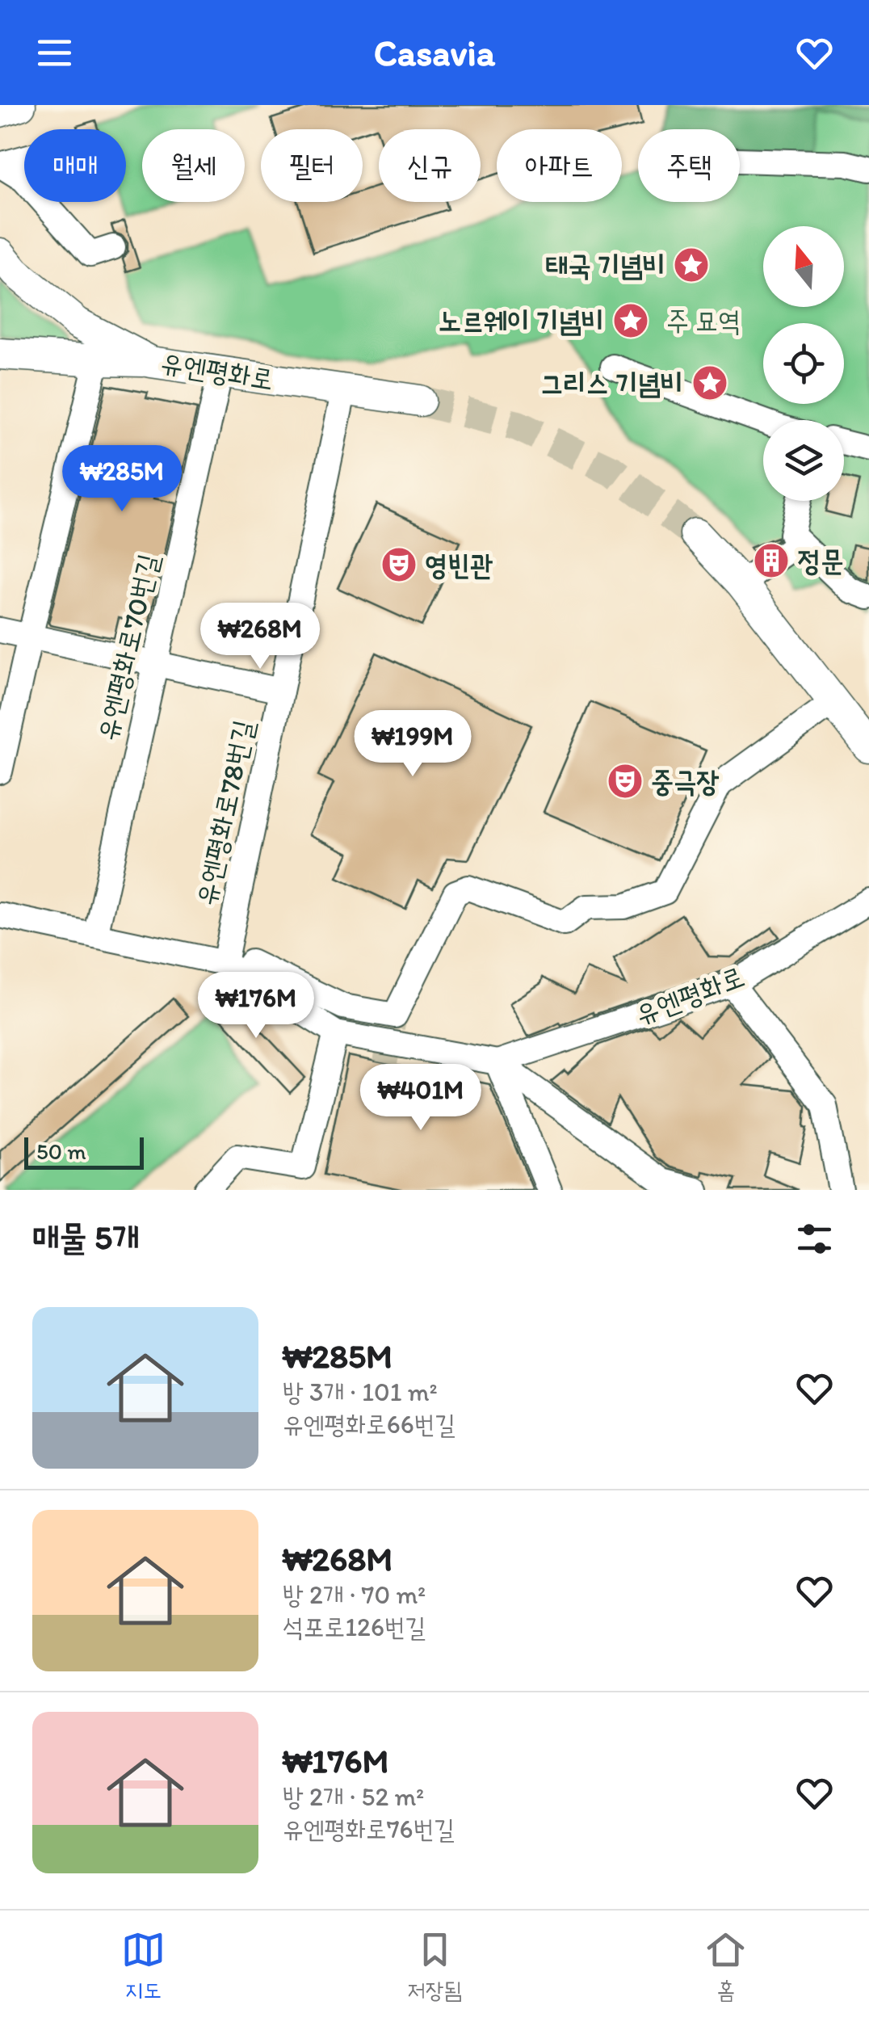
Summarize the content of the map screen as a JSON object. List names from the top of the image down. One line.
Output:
{"streets":{"main road":["유엔평화로"],"street":["유엔평화로70번길","유엔평화로78번길"]},"crossings":[["유엔평화로","유엔평화로70번길"],["유엔평화로","유엔평화로78번길"]],"parks":["주 묘역"],"places":{"place":["태국 기념비","노르웨이 기념비","그리스 기념비"],"building":["정문"],"theatre":["영빈관","중극장"]},"scale_bar":"50 m","north":"top","page":{"header":"Casavia","chip":["매매","월세","필터","신규","아파트","주택"],"price":["₩285M","₩268M","₩199M","₩176M","₩401M"],"scale":"50 m","heading":"매물 5개","list":[{"name":"₩285M","note":"방 3개 · 101 m² · 유엔평화로66번길"},{"name":"₩268M","note":"방 2개 · 70 m² · 석포로126번길"},{"name":"₩176M","note":"방 2개 · 52 m² · 유엔평화로76번길"}],"tabs":["지도","저장됨","홈"]}}
